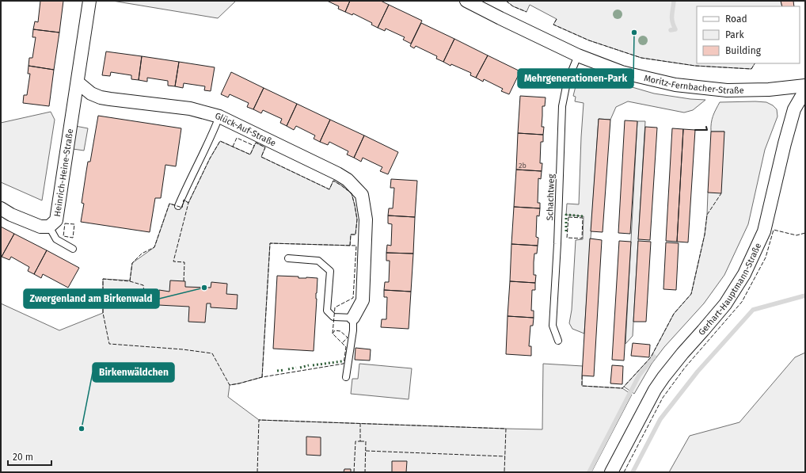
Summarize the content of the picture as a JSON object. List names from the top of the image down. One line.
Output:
{"streets":{"street":["Moritz-Fernbacher-Straße","Glück-Auf-Straße","Heinrich-Heine-Straße","Gerhart-Hauptmann-Straße"],"lane":["Schachtweg"]},"crossings":[["Moritz-Fernbacher-Straße","Schachtweg"],["Moritz-Fernbacher-Straße","Gerhart-Hauptmann-Straße"],["Glück-Auf-Straße","Heinrich-Heine-Straße"]],"places":["Mehrgenerationen-Park","Zwergenland am Birkenwald","Birkenwäldchen"],"house_numbers":["2b"],"legend":["Road","Park","Building"],"scale_bar":"20 m"}
